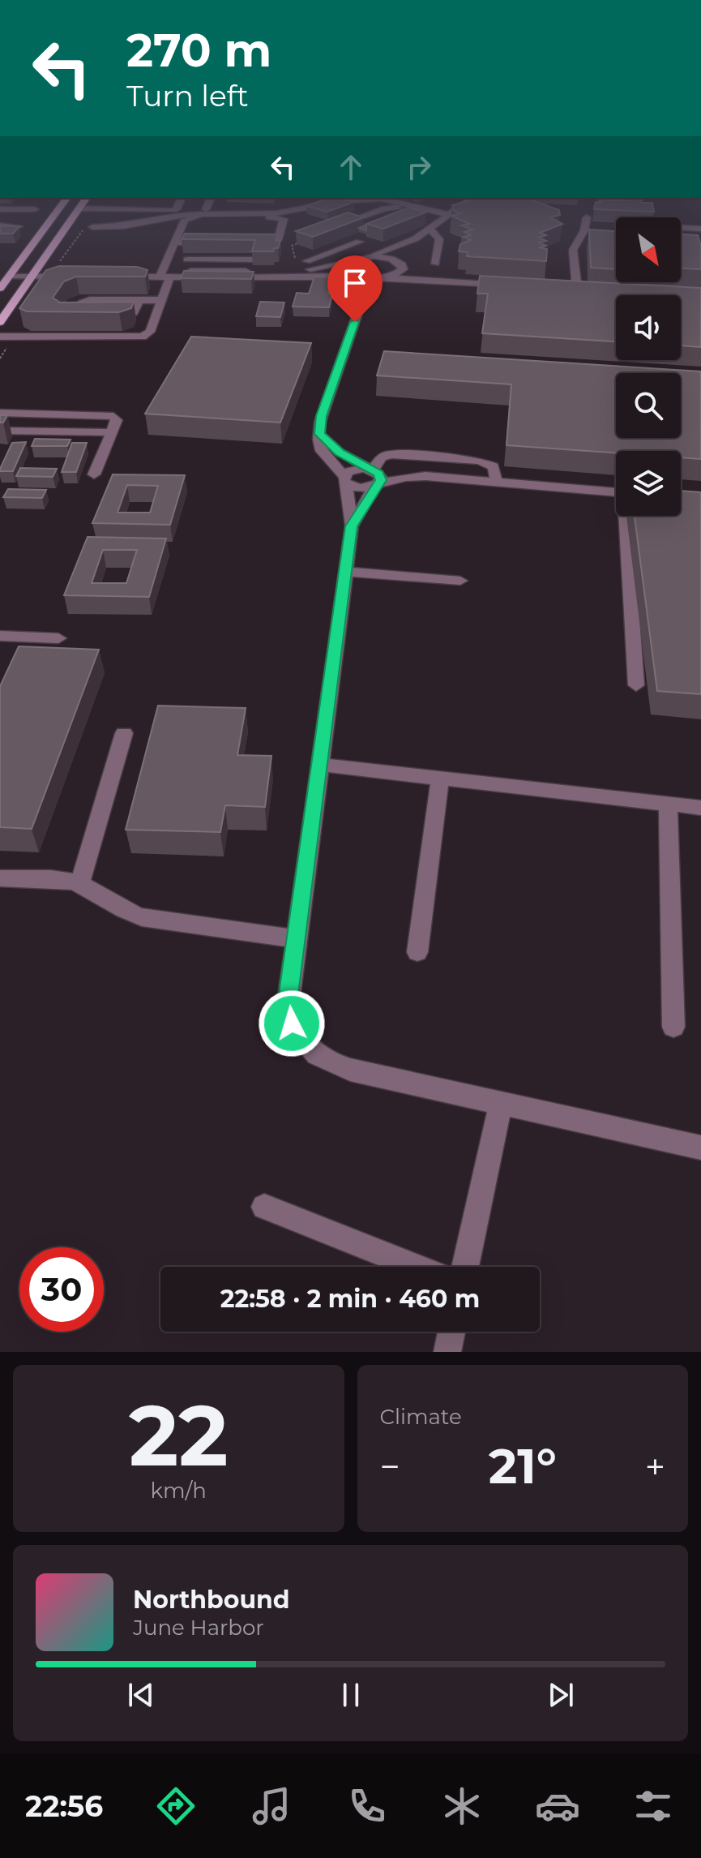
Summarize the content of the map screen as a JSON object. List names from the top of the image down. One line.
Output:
{"north":"bottom right","page":{"turn":["270 m","Turn left"],"limit":"30","trip":"22:58 · 2 min · 460 m","tile":[["22","km/h"],"Climate"],"heat":["−","21°","+"],"song":["Northbound","June Harbor"],"tabs":"22:56"}}
